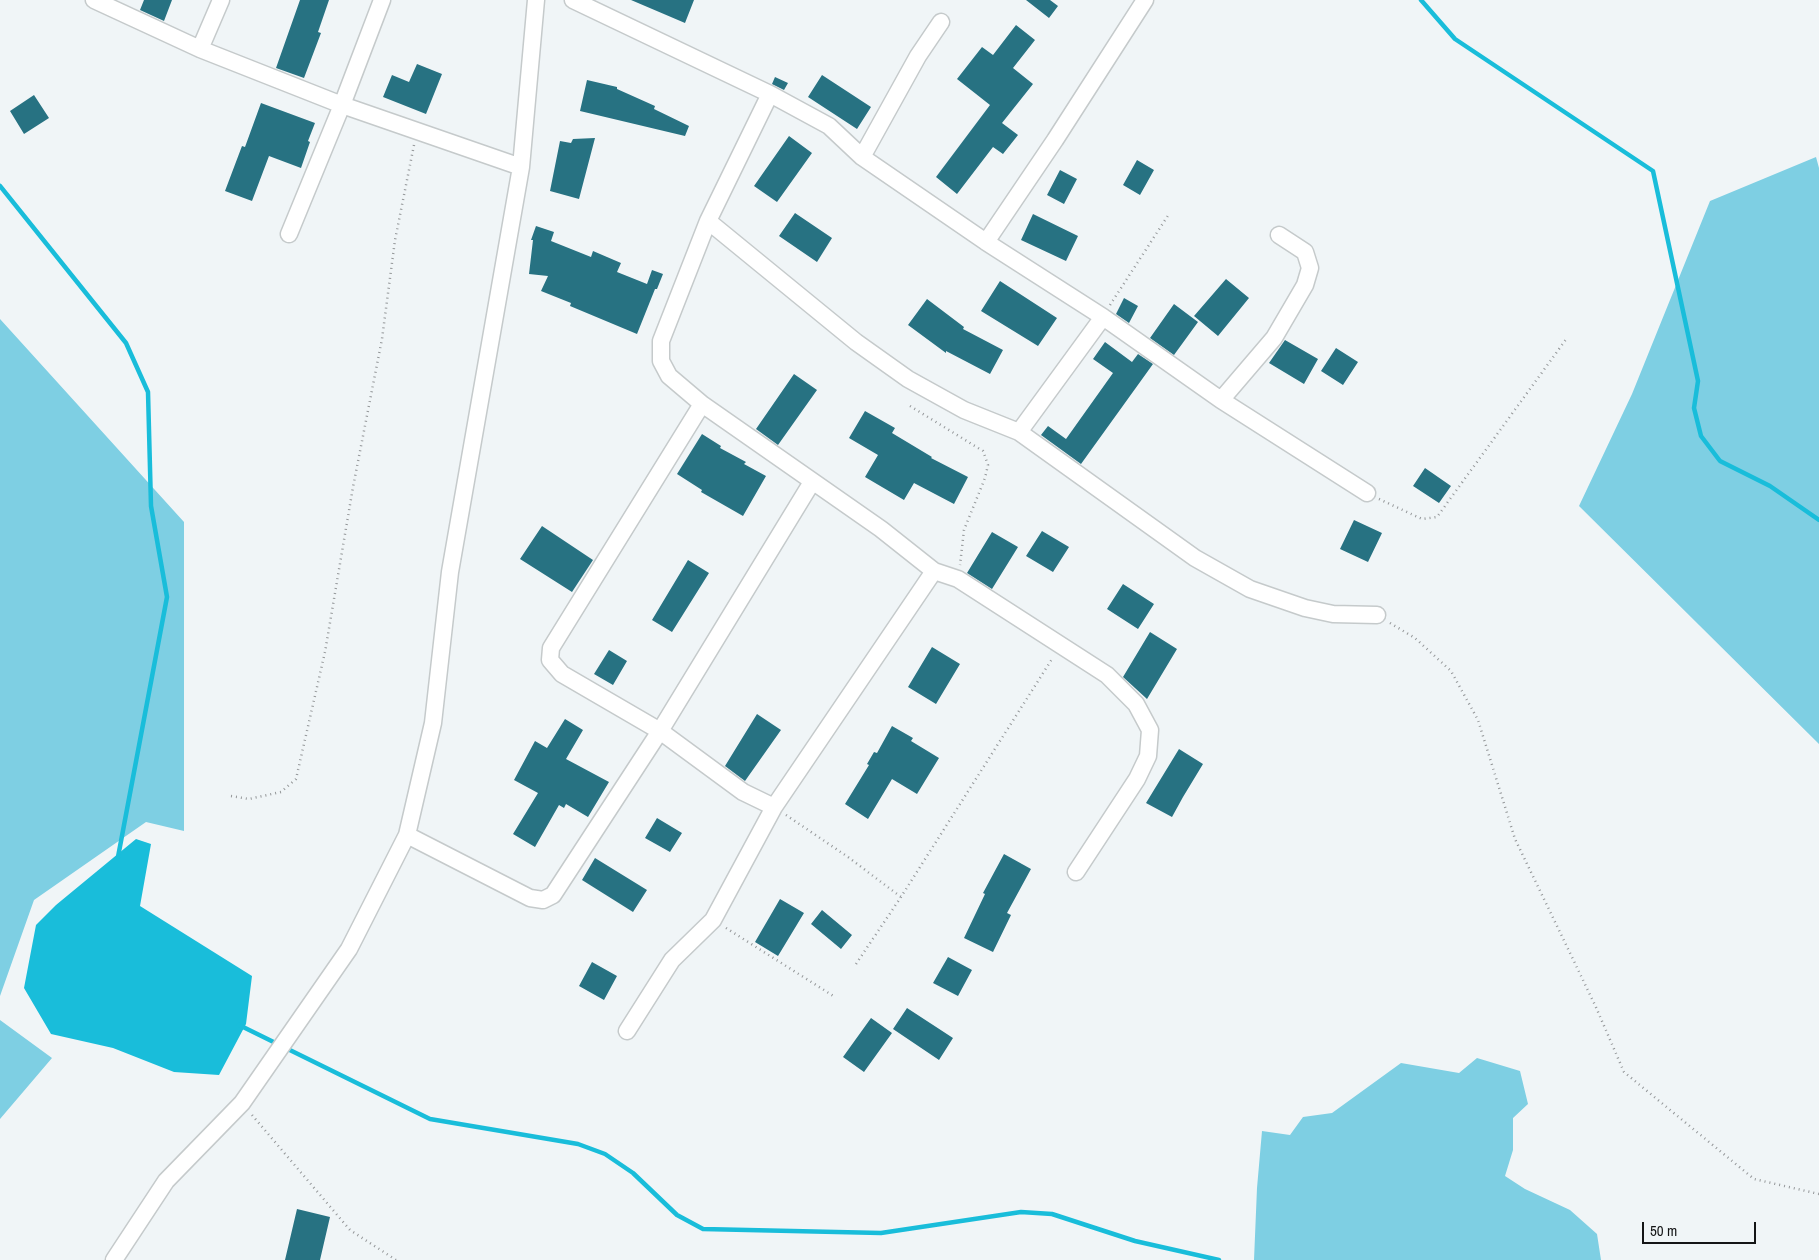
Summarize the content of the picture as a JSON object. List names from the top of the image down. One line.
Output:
{"scale_bar":"50 m"}
